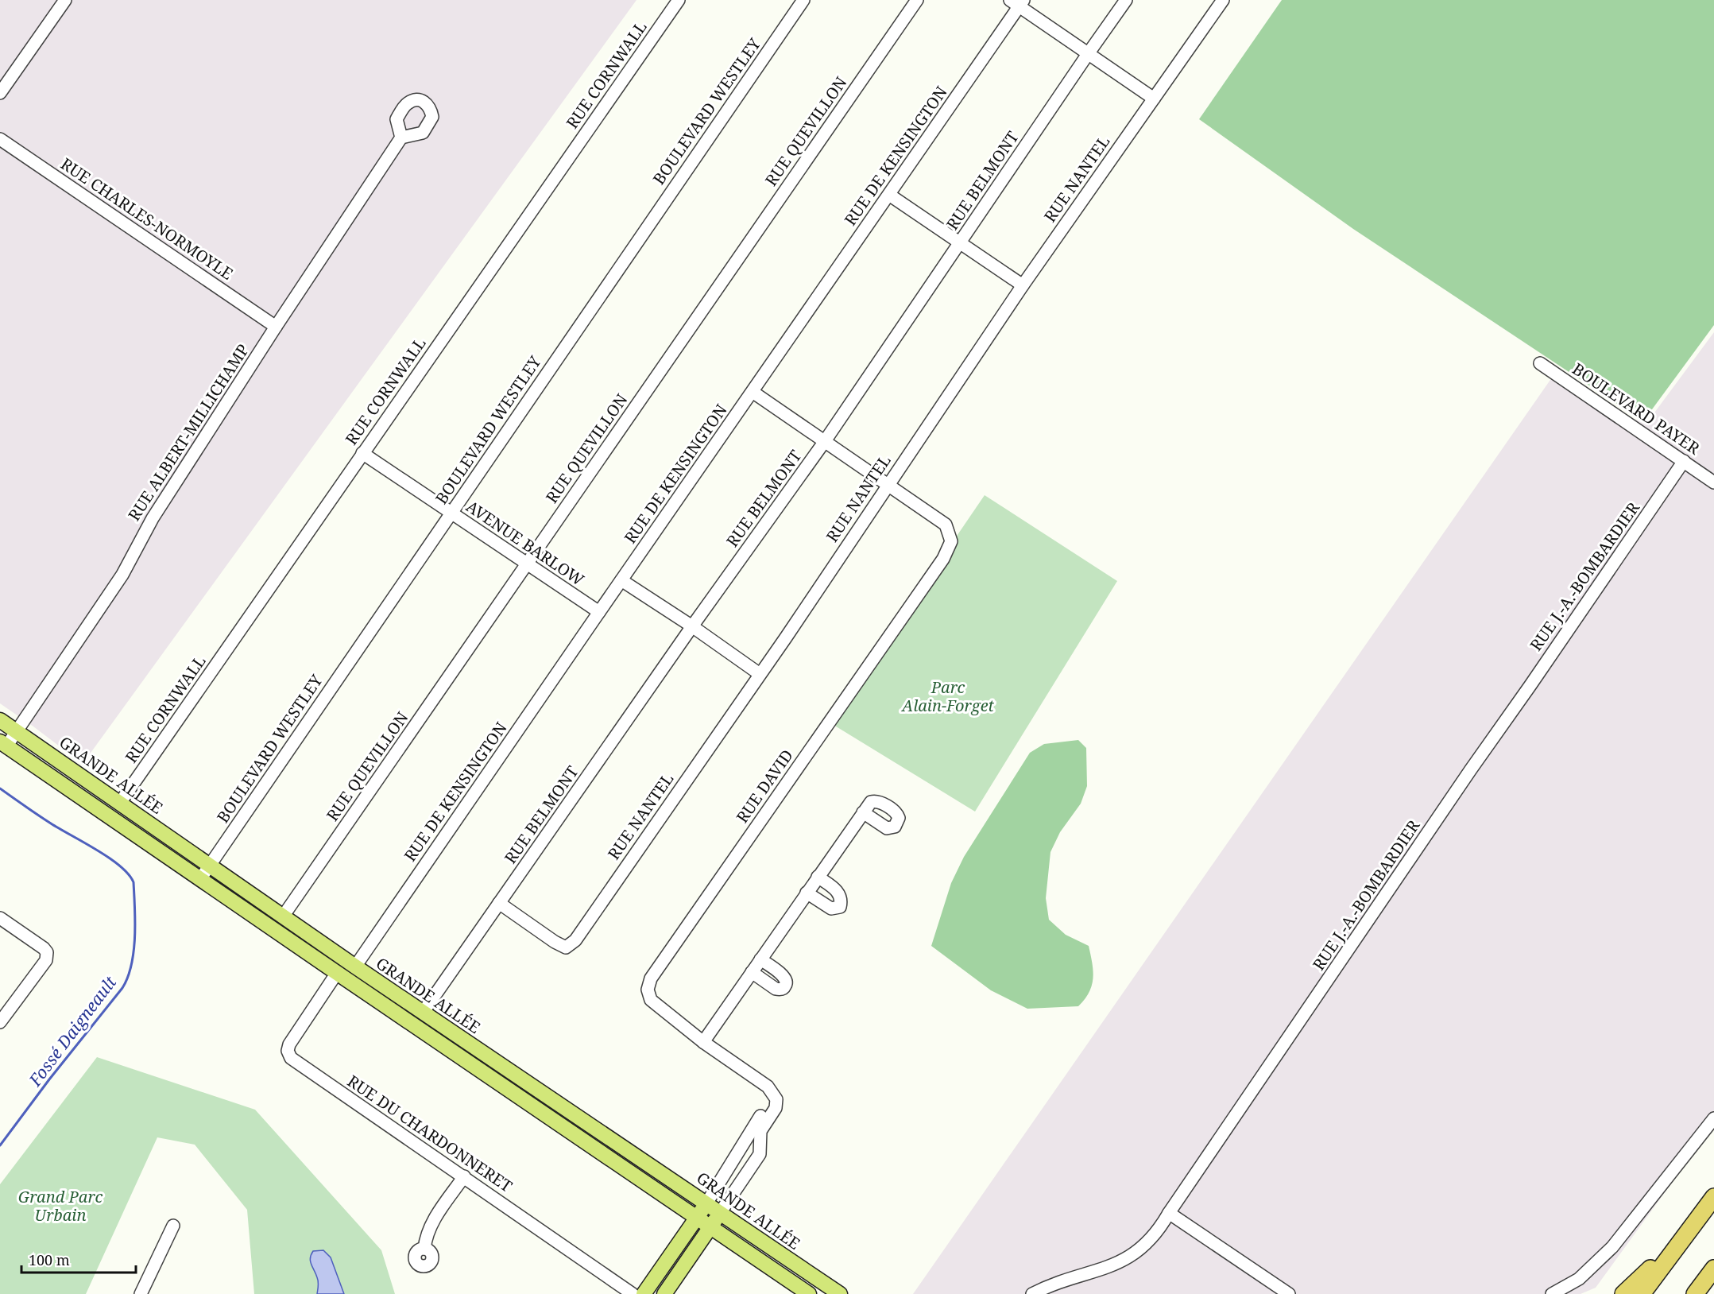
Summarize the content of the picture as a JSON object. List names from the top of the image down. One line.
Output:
{"streets":{"main road":["GRANDE ALLÉE"],"street":["RUE CORNWALL","BOULEVARD WESTLEY","RUE QUEVILLON","RUE DE KENSINGTON","RUE NANTEL","RUE BELMONT","RUE CHARLES-NORMOYLE","BOULEVARD PAYER","RUE ALBERT-MILLICHAMP","AVENUE BARLOW","RUE J.-A.-BOMBARDIER","RUE DAVID","RUE DU CHARDONNERET"]},"crossings":[["RUE CORNWALL","AVENUE BARLOW"],["RUE CORNWALL","GRANDE ALLÉE"],["BOULEVARD WESTLEY","AVENUE BARLOW"],["BOULEVARD WESTLEY","GRANDE ALLÉE"],["RUE QUEVILLON","AVENUE BARLOW"],["RUE QUEVILLON","GRANDE ALLÉE"],["RUE DE KENSINGTON","AVENUE BARLOW"],["RUE DE KENSINGTON","GRANDE ALLÉE"],["RUE NANTEL","RUE BELMONT"],["RUE NANTEL","RUE DAVID"],["RUE BELMONT","GRANDE ALLÉE"],["RUE CHARLES-NORMOYLE","RUE ALBERT-MILLICHAMP"],["BOULEVARD PAYER","RUE J.-A.-BOMBARDIER"],["RUE ALBERT-MILLICHAMP","GRANDE ALLÉE"]],"water":["Fossé Daigneault"],"parks":["Parc Alain-Forget","Grand Parc Urbain"],"scale_bar":"100 m"}
